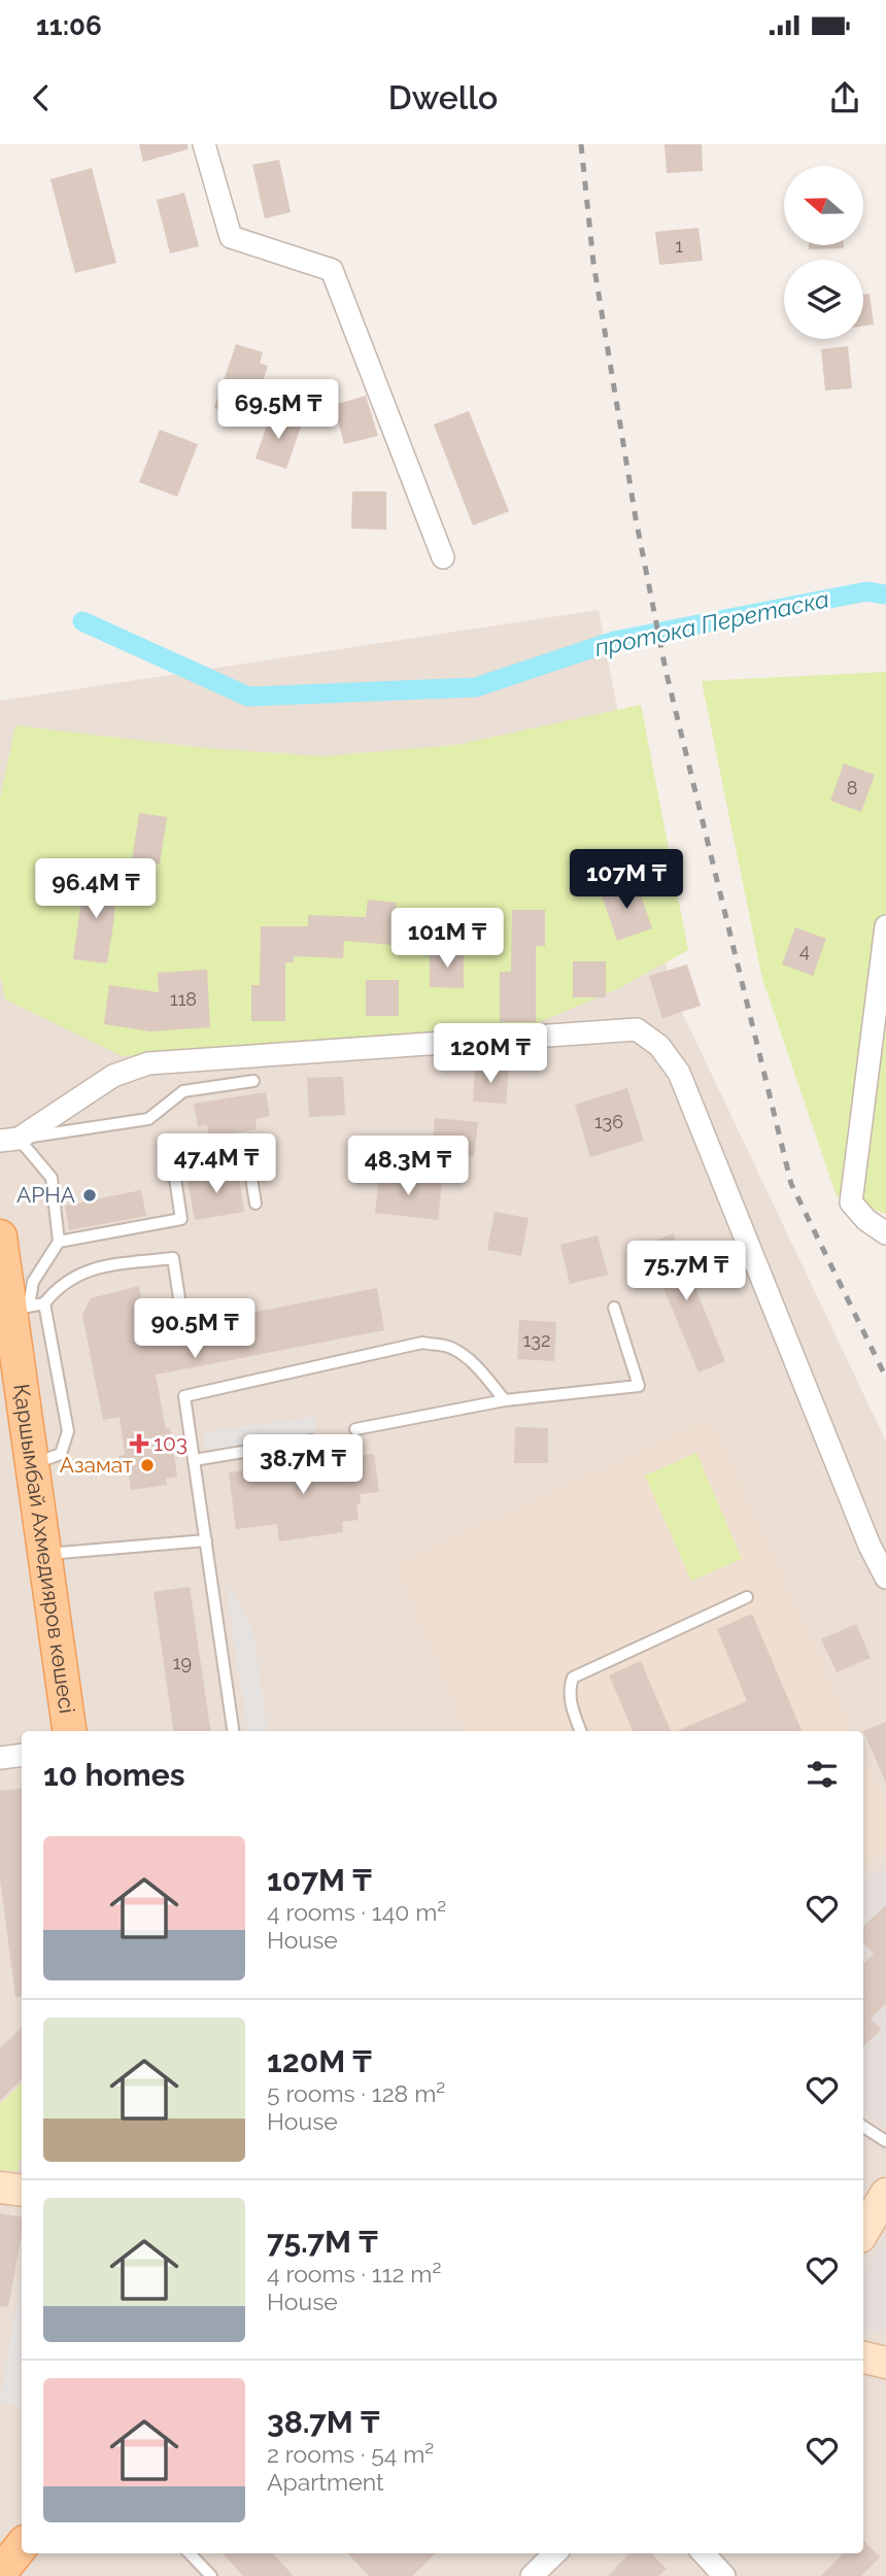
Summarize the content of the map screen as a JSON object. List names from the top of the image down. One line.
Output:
{"streets":{"main road":["Қаршымбай Ахмедияров көшесі"]},"water":["протока Перетаска"],"places":{"other":["АРНА","Азамат"],"health":["103"]},"house_numbers":["1","8","4","118","136","132","19"],"north":"left","page":{"status":"11:06","header":"Dwello","price":["69.5M ₸","107M ₸","96.4M ₸","101M ₸","120M ₸","47.4M ₸","48.3M ₸","75.7M ₸","90.5M ₸","38.7M ₸"],"heading":"10 homes","list":[{"name":"107M ₸","note":"4 rooms · 140 m² · House"},{"name":"120M ₸","note":"5 rooms · 128 m² · House"},{"name":"75.7M ₸","note":"4 rooms · 112 m² · House"},{"name":"38.7M ₸","note":"2 rooms · 54 m² · Apartment"}]}}
